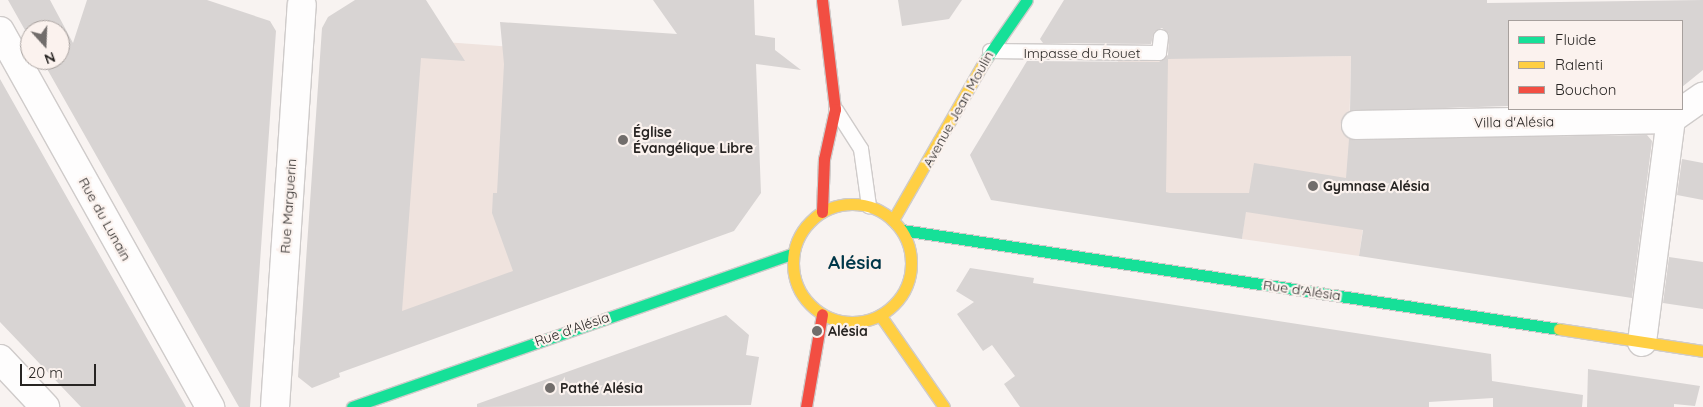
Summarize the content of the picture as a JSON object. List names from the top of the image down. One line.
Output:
{"streets":{"main road":["Avenue Jean Moulin","Rue d'Alésia"],"street":["Villa d'Alésia","Rue Marguerin","Rue du Lunain"],"lane":["Impasse du Rouet"]},"crossings":[["Impasse du Rouet","Avenue Jean Moulin"],["Avenue Jean Moulin","Rue d'Alésia"]],"districts":["Alésia"],"places":["Église Évangélique Libre","Gymnase Alésia","Alésia","Pathé Alésia"],"legend":["Fluide","Ralenti","Bouchon"],"scale_bar":"20 m","north":"bottom"}
